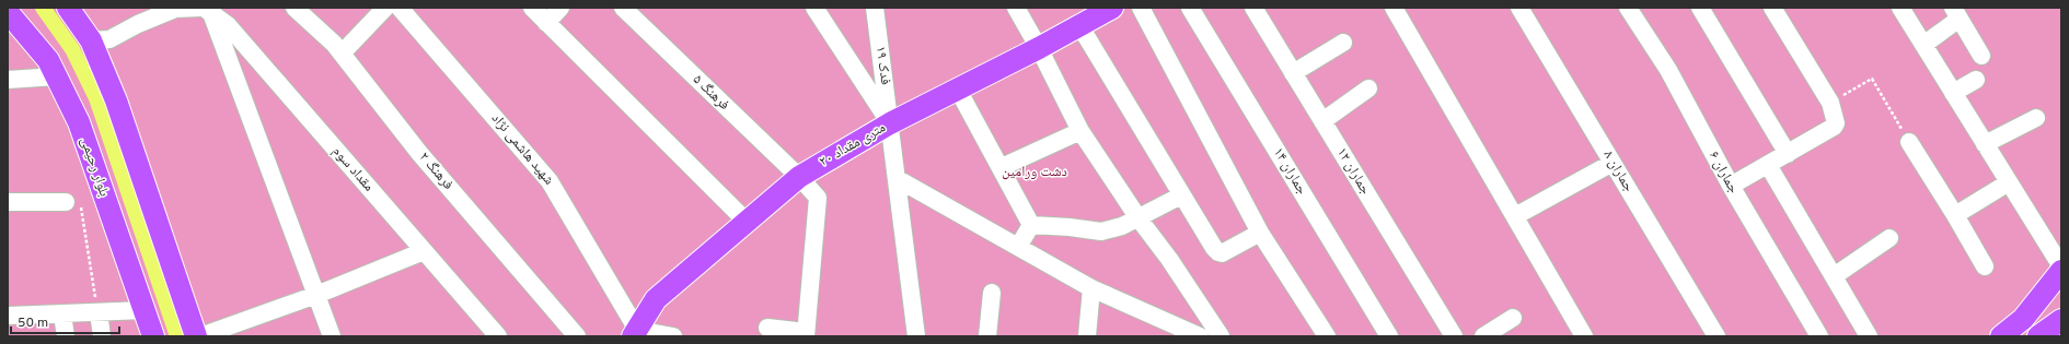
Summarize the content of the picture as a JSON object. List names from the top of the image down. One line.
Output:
{"streets":{"main road":["۲۰ متری مقداد","بلوار رحیمی"],"street":["فدک ۱۹","فرهنگ ۵","شهید هاشمی نژاد","مقداد سوم","فرهنگ ۲","جماران ۱۴","جماران ۱۲","جماران ۸","جماران ۶"]},"crossings":[["فدک ۱۹","۲۰ متری مقداد"],["فرهنگ ۵","۲۰ متری مقداد"],["۲۰ متری مقداد","شهید هاشمی نژاد"]],"parks":["دشت ورامین"],"scale_bar":"50 m"}
